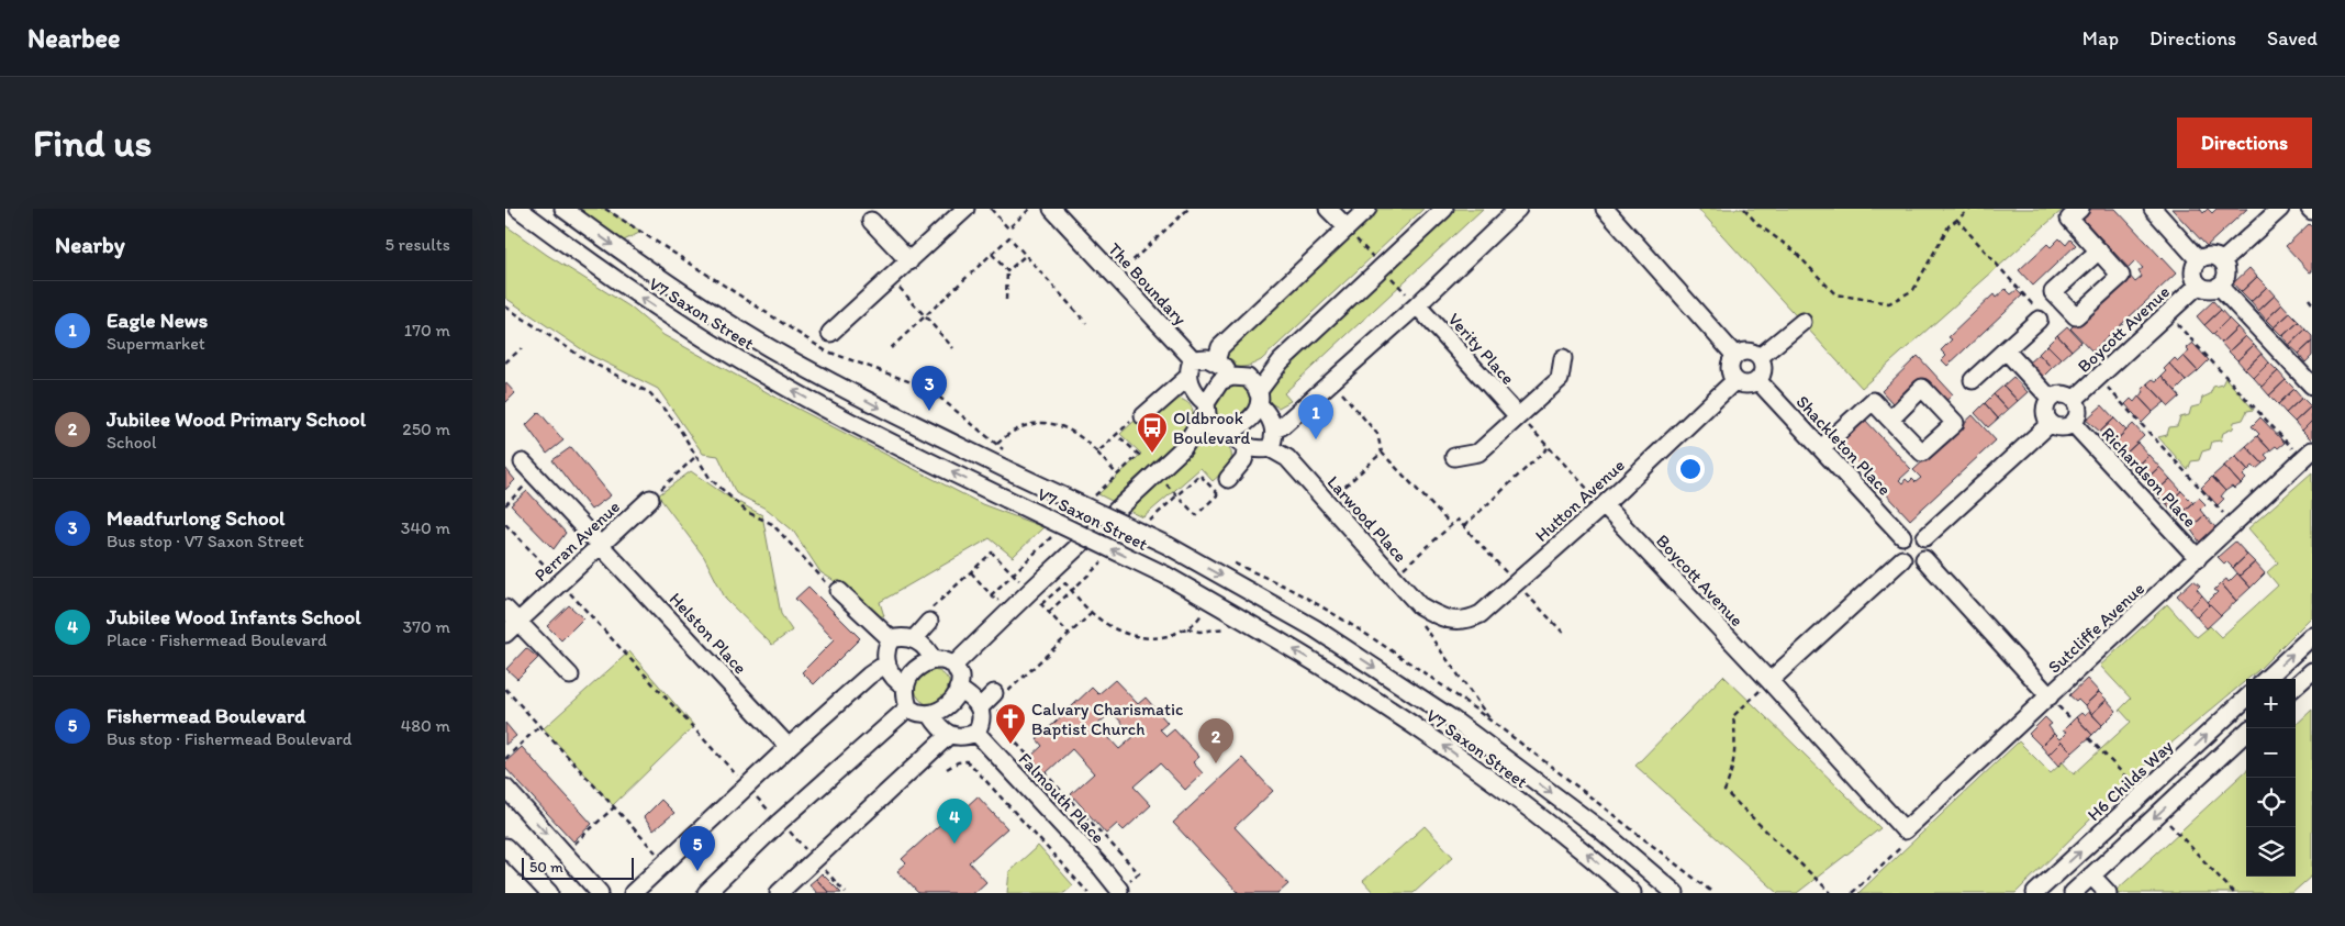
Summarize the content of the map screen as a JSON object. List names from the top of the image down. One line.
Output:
{"streets":{"street":["The Boundary","V7 Saxon Street","Boycott Avenue","Verity Place","Shackleton Place","Richardson Place","Hutton Avenue","Larwood Place","Perran Avenue","Sutcliffe Avenue","Helston Place","H6 Childs Way","Falmouth Place"]},"crossings":[["Boycott Avenue","Richardson Place"],["Boycott Avenue","Hutton Avenue"],["Boycott Avenue","Sutcliffe Avenue"],["Shackleton Place","Hutton Avenue"],["Richardson Place","Sutcliffe Avenue"],["Hutton Avenue","Larwood Place"],["Perran Avenue","Helston Place"]],"places":{"bus stop":["Oldbrook Boulevard"],"church":["Calvary Charismatic Baptist Church"]},"scale_bar":"50 m","page":{"header":"Nearbee","nav":["Map","Directions","Saved"],"buttons":"Directions","title":"Find us","heading":["Nearby","5 results"],"list":[{"mark":"1","name":"Eagle News","note":"Supermarket","value":"170 m"},{"mark":"2","name":"Jubilee Wood Primary School","note":"School","value":"250 m"},{"mark":"3","name":"Meadfurlong School","note":"Bus stop · V7 Saxon Street","value":"340 m"},{"mark":"4","name":"Jubilee Wood Infants School","note":"Place · Fishermead Boulevard","value":"370 m"},{"mark":"5","name":"Fishermead Boulevard","note":"Bus stop · Fishermead Boulevard","value":"480 m"}],"pins":["3","1","2","4","5"],"map_buttons":["+","−"],"scale":"50 m"}}
